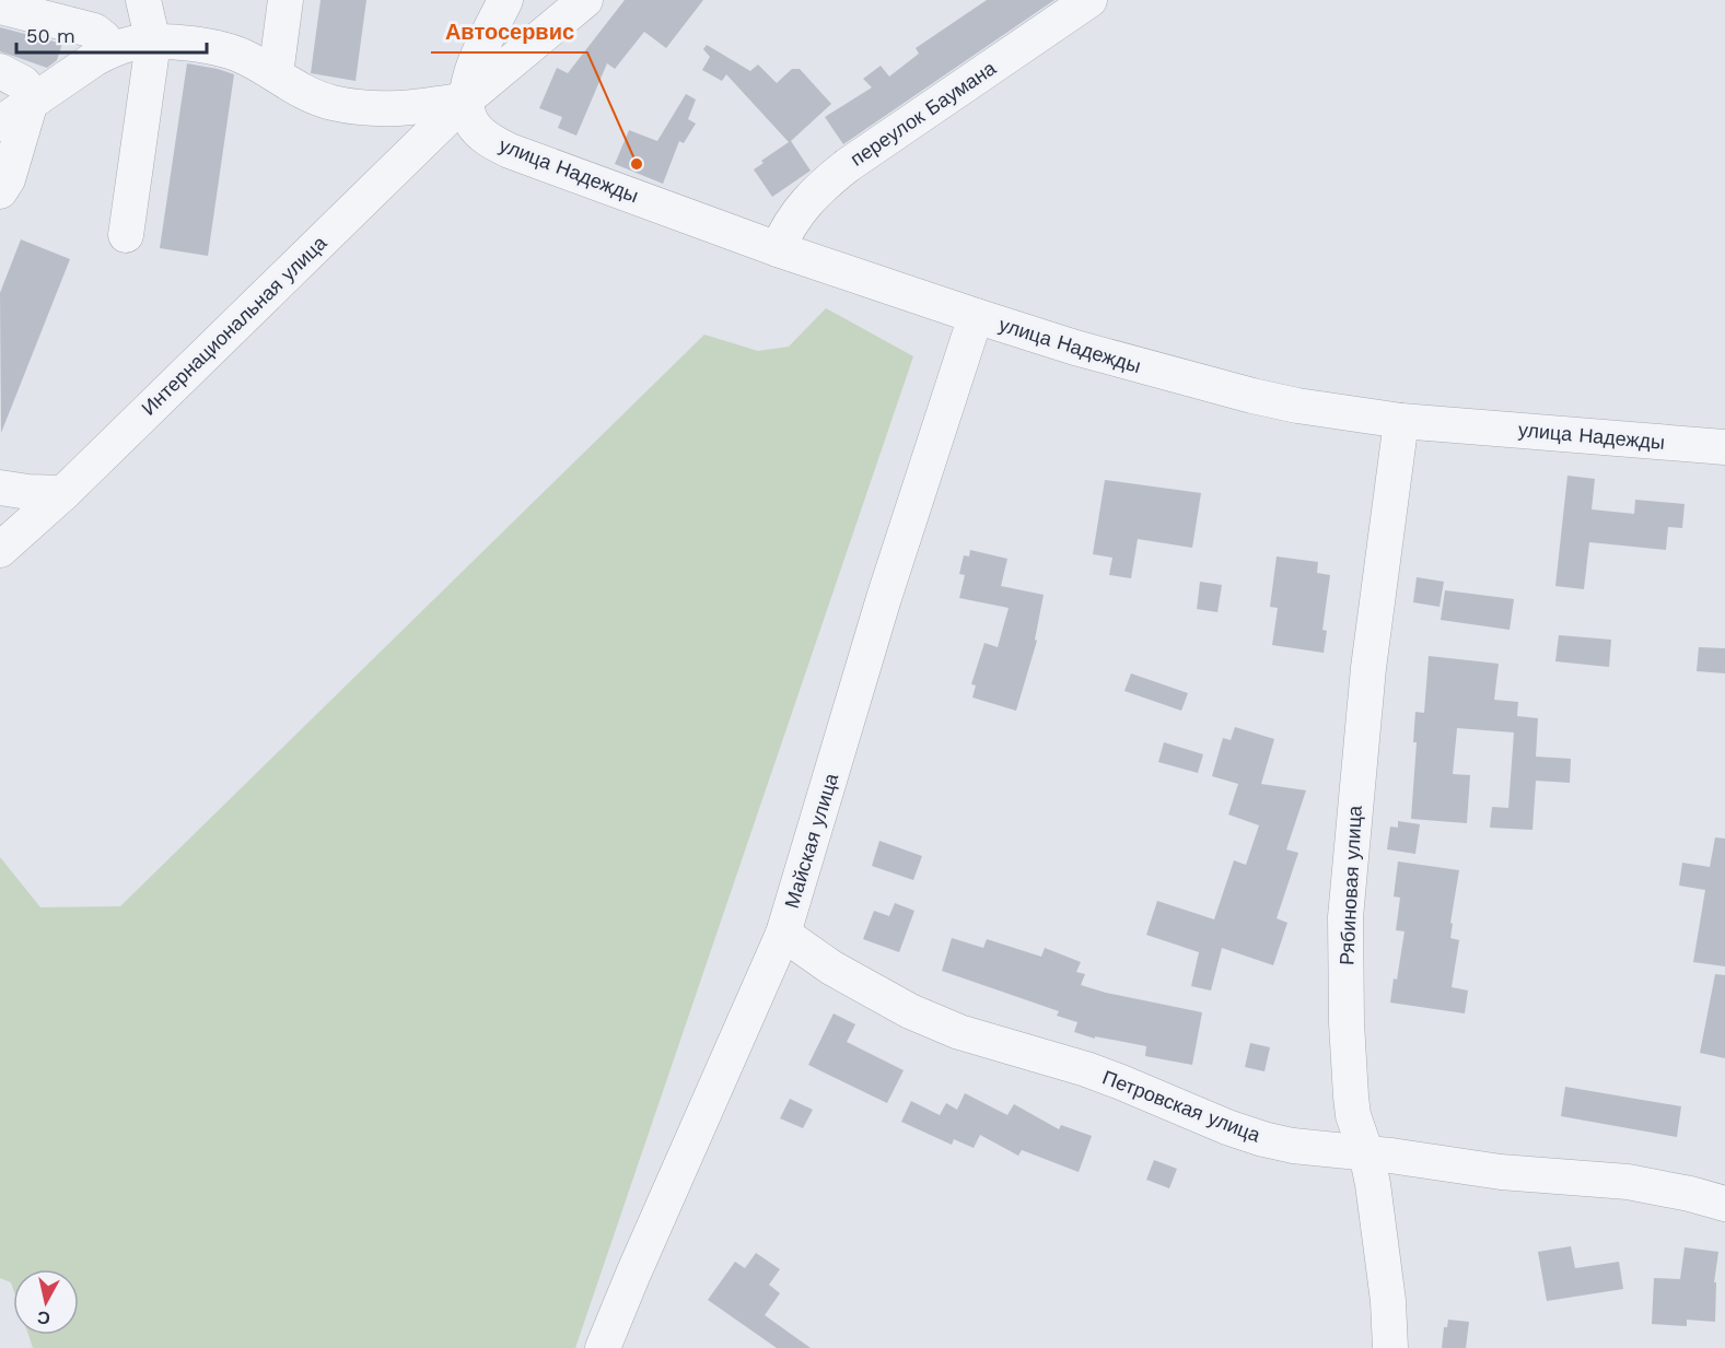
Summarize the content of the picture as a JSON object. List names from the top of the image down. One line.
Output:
{"streets":{"street":["переулок Баумана","улица Надежды","Интернациональная улица","Майская улица","Рябиновая улица","Петровская улица"]},"crossings":[["переулок Баумана","улица Надежды"],["улица Надежды","Интернациональная улица"],["улица Надежды","Майская улица"],["улица Надежды","Рябиновая улица"],["Майская улица","Петровская улица"],["Рябиновая улица","Петровская улица"]],"places":["Автосервис"],"scale_bar":"50 m","north":"bottom"}
